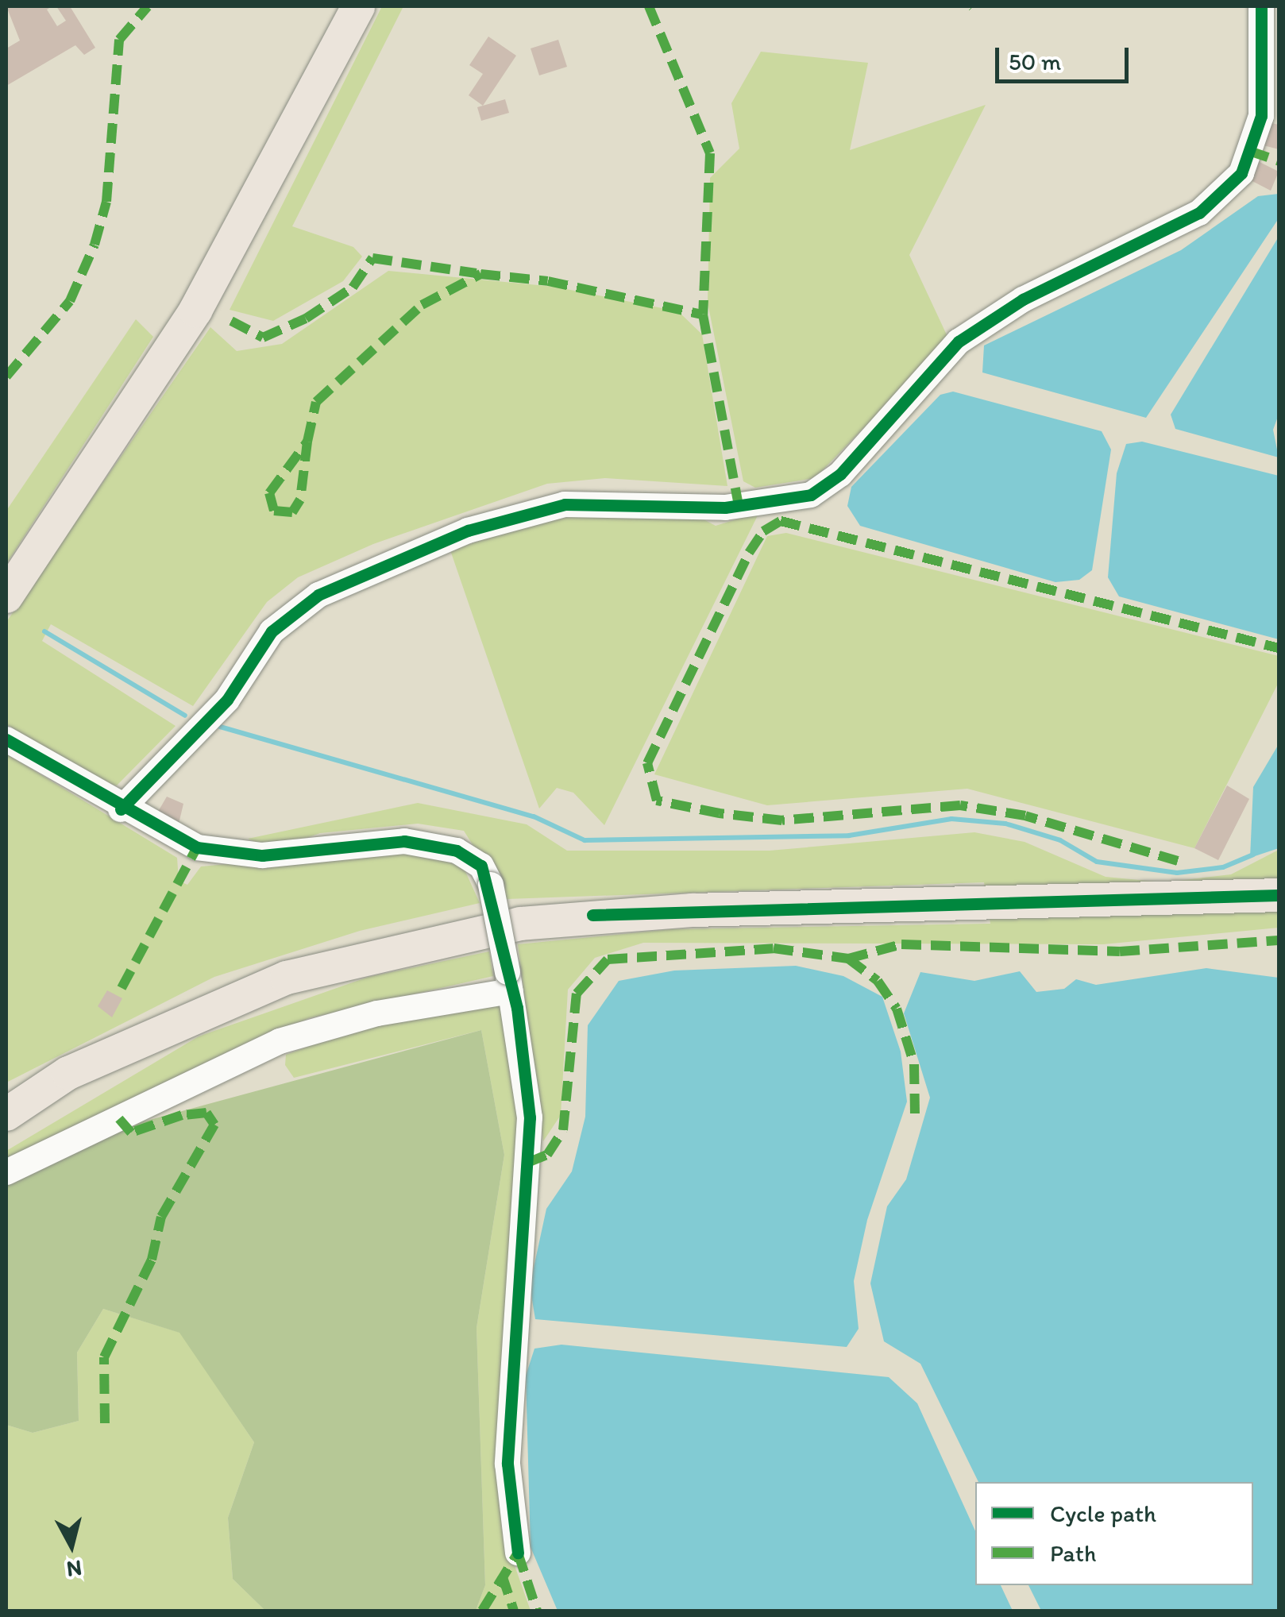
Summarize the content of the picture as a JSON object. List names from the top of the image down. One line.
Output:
{"legend":["Cycle path","Path"],"scale_bar":"50 m","north":"bottom"}
